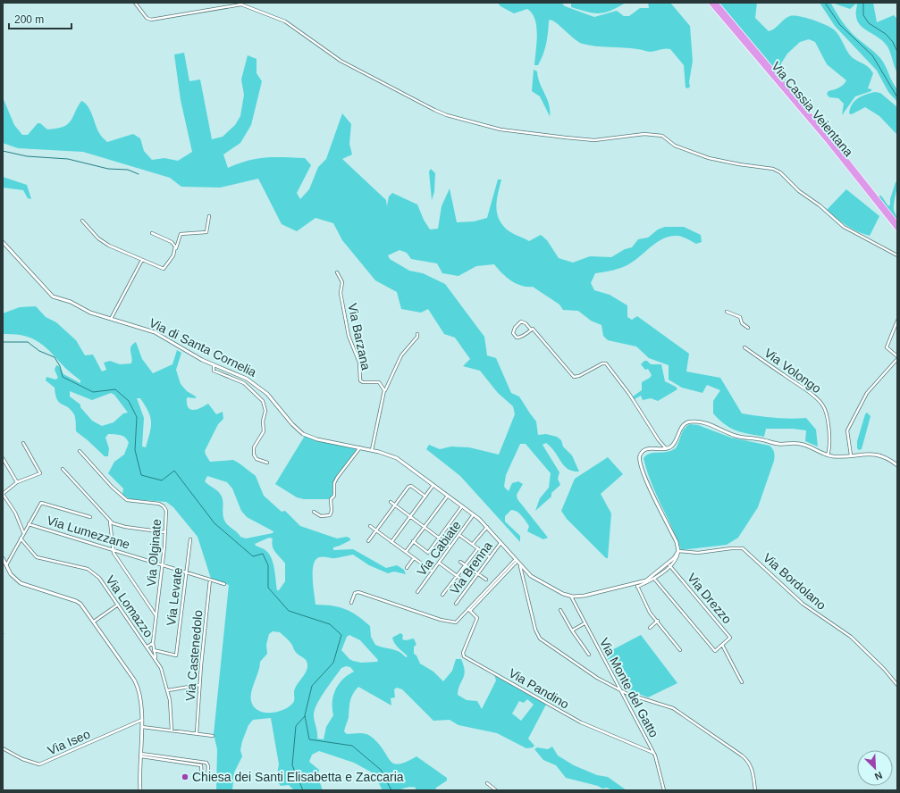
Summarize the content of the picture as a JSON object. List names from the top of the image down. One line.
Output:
{"streets":{"highway":["Via Cassia Veientana"],"street":["Via Barzana","Via di Santa Cornelia","Via Volongo","Via Lumezzane","Via Cabiate","Via Olginate","Via Brenna","Via Bordolano","Via Levate","Via Drezzo","Via Lomazzo","Via Castenedolo","Via Monte del Gatto","Via Pandino","Via Iseo"]},"crossings":[["Via di Santa Cornelia","Via Cabiate"],["Via di Santa Cornelia","Via Brenna"],["Via di Santa Cornelia","Via Bordolano"],["Via di Santa Cornelia","Via Drezzo"],["Via di Santa Cornelia","Via Monte del Gatto"],["Via Lumezzane","Via Olginate"],["Via Lumezzane","Via Levate"],["Via Lumezzane","Via Castenedolo"],["Via Olginate","Via Levate"],["Via Olginate","Via Lomazzo"],["Via Monte del Gatto","Via Pandino"]],"places":["Chiesa dei Santi Elisabetta e Zaccaria"],"scale_bar":"200 m","north":"bottom right"}
